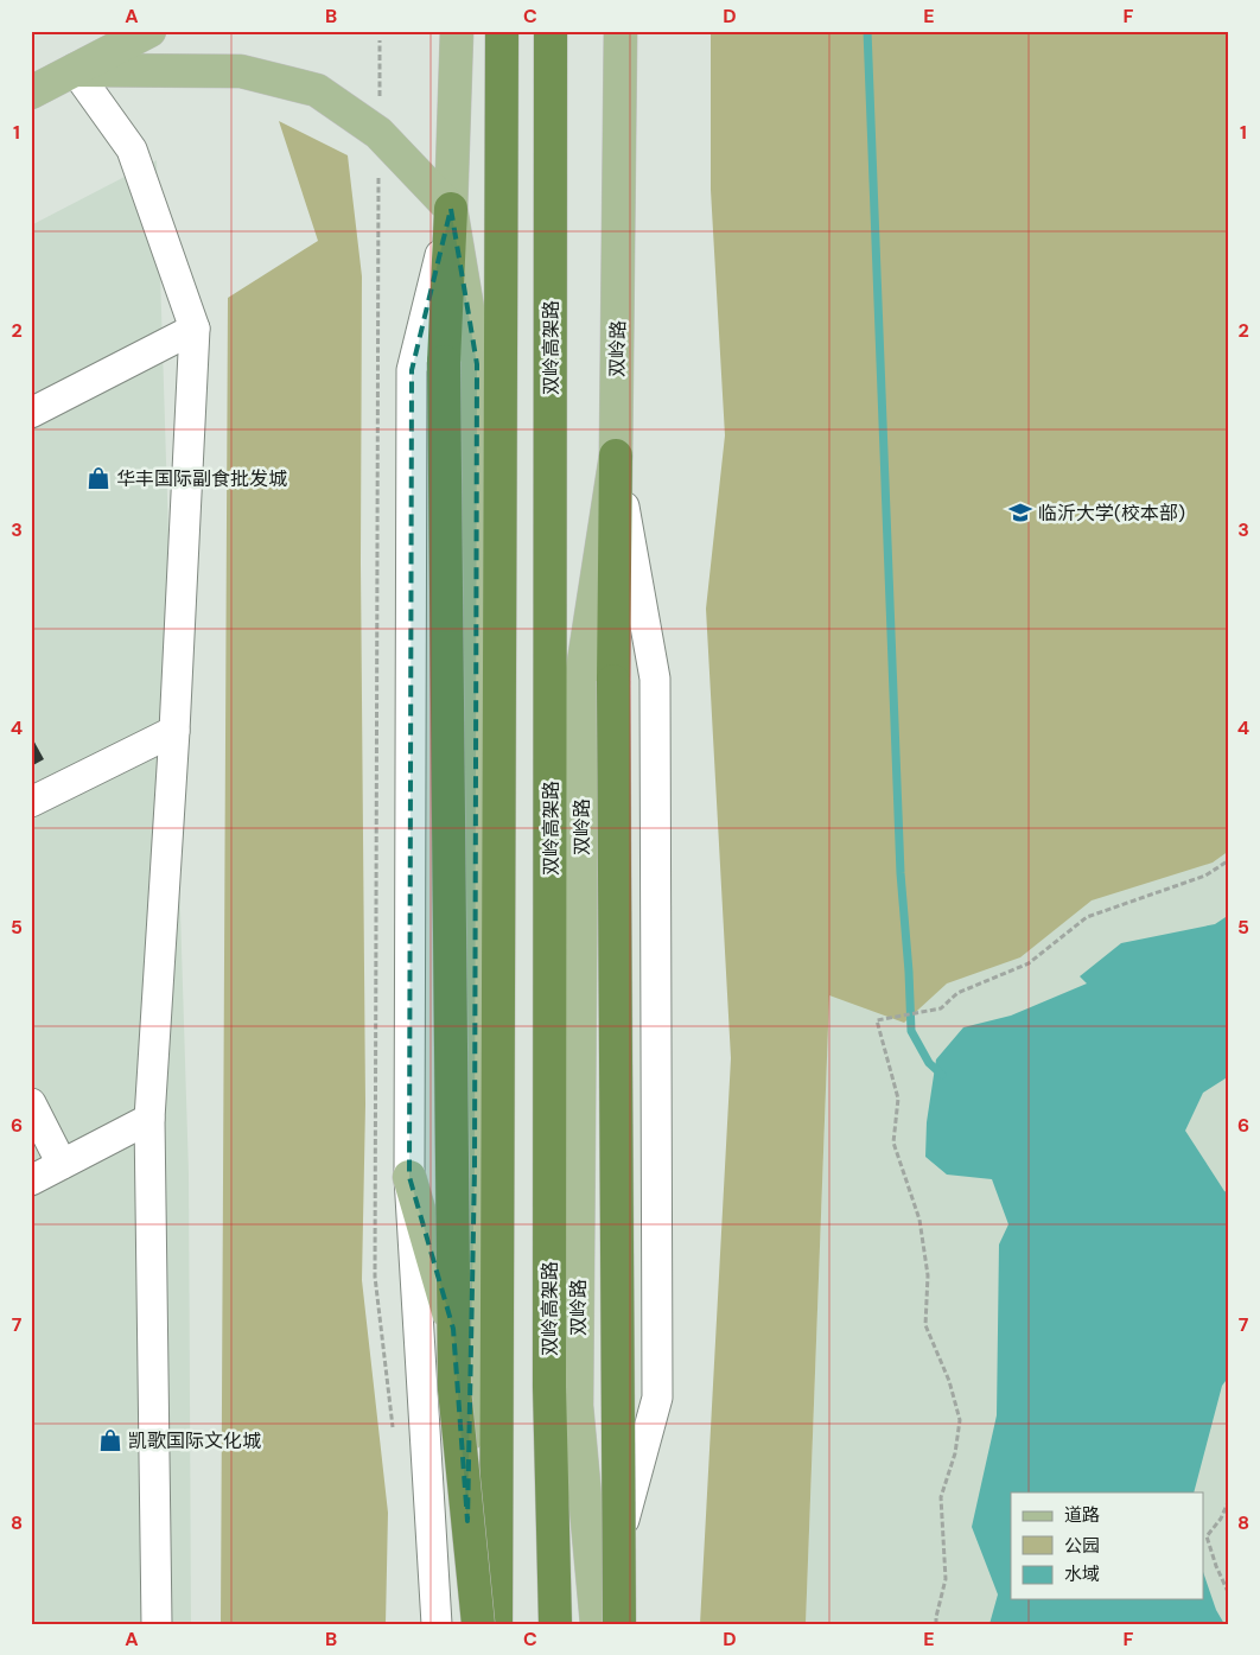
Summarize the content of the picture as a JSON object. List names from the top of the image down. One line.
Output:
{"streets":{"highway":["双岭高架路"],"main road":["双岭路"]},"places":{"shop":["华丰国际副食批发城","凯歌国际文化城"],"school or university":["临沂大学(校本部)"]},"legend":["道路","公园","水域"],"grid":{"columns":["A","B","C","D","E","F"],"rows":["1","2","3","4","5","6","7","8"]}}
